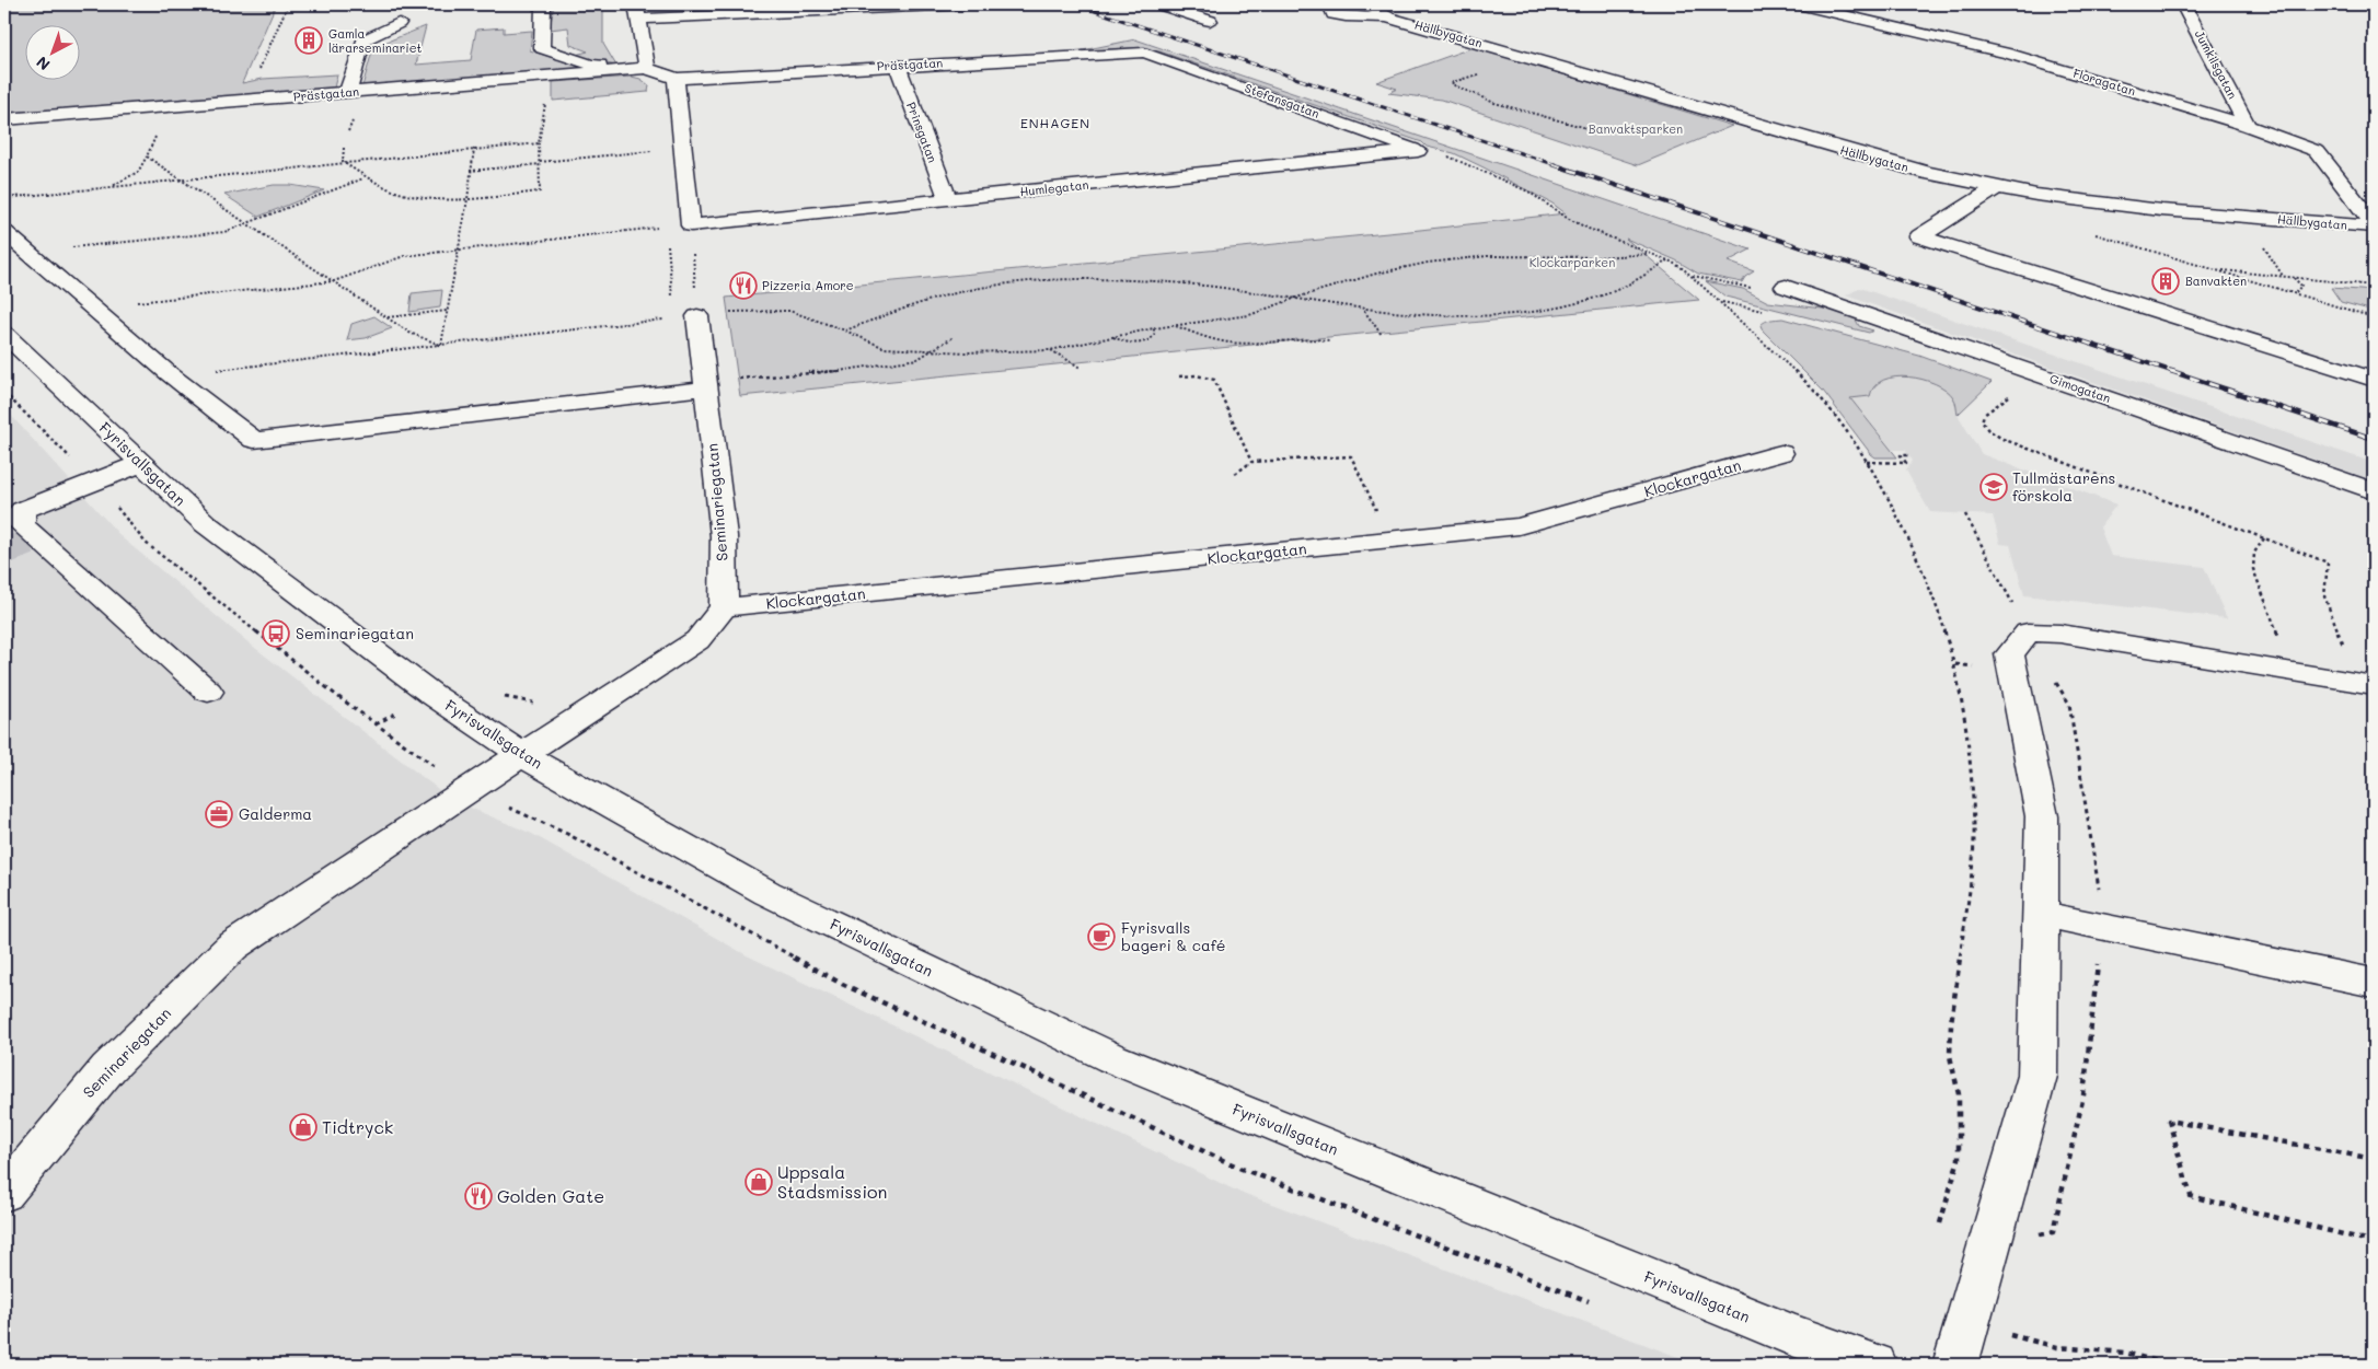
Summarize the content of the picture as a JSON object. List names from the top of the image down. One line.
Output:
{"streets":{"street":["Hällbygatan","Prästgatan","Jumkilsgatan","Floragatan","Stefansgatan","Prinsgatan","Humlegatan","Gimogatan","Fyrisvallsgatan","Klockargatan","Seminariegatan"]},"crossings":[["Hällbygatan","Floragatan"],["Prästgatan","Stefansgatan"],["Prästgatan","Prinsgatan"],["Jumkilsgatan","Floragatan"],["Stefansgatan","Humlegatan"],["Prinsgatan","Humlegatan"],["Fyrisvallsgatan","Seminariegatan"],["Klockargatan","Seminariegatan"]],"districts":["ENHAGEN"],"parks":["Banvaktsparken","Klockarparken"],"places":{"building":["Gamla lärarseminariet","Banvakten"],"restaurant":["Pizzeria Amore","Golden Gate"],"school or university":["Tullmästarens förskola"],"bus stop":["Seminariegatan"],"office":["Galderma"],"cafe":["Fyrisvalls bageri & café"],"shop":["Tidtryck","Uppsala Stadsmission"]},"north":"bottom left"}
